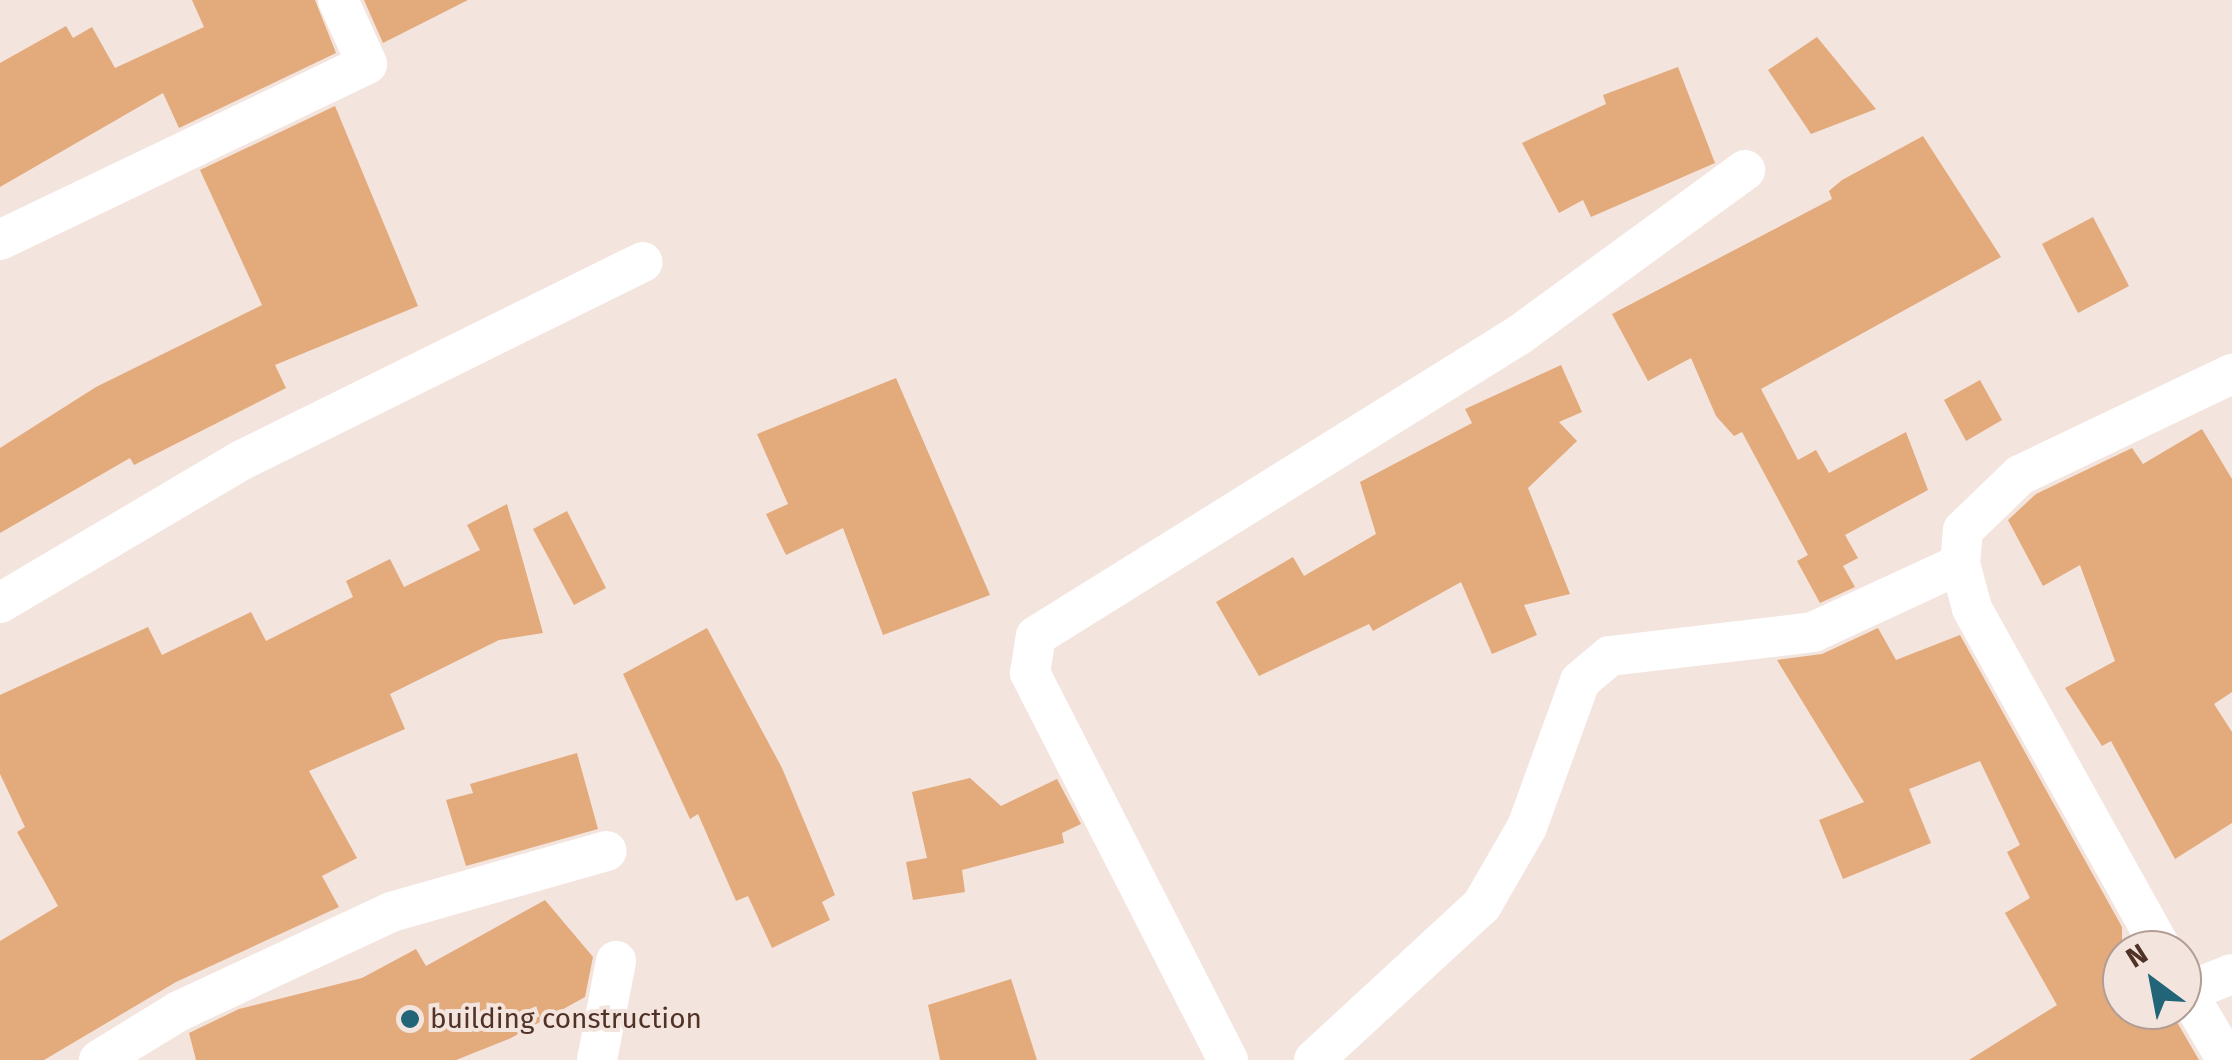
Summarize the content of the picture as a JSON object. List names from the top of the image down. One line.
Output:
{"places":["building construction"],"north":"top left"}
